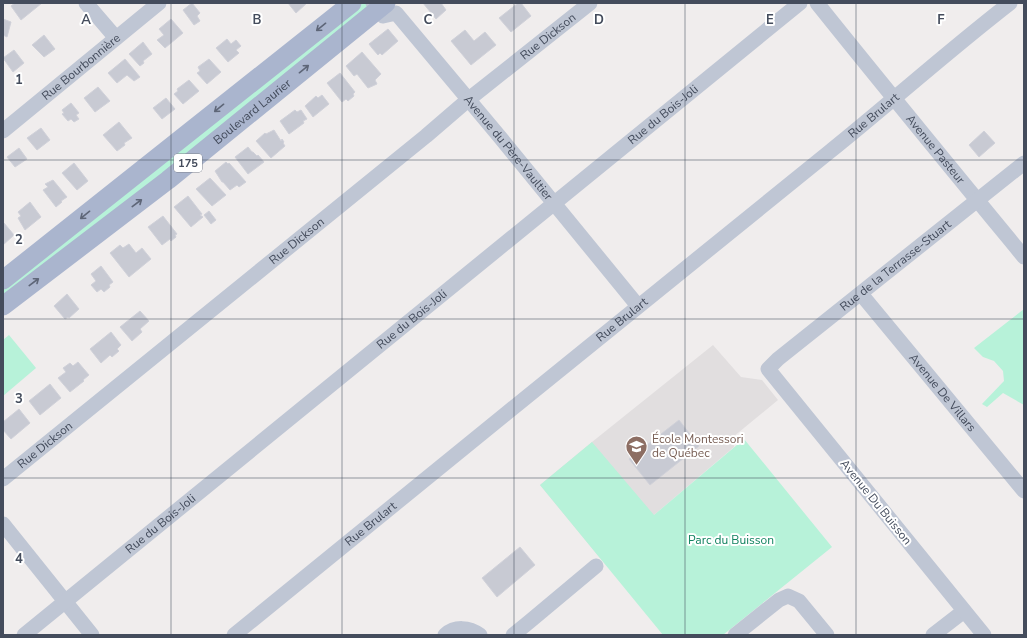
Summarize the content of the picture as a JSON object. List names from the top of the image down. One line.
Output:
{"streets":{"main road":["Boulevard Laurier","175"],"street":["Rue Dickson","Rue Bourbonnière","Rue du Bois-Joli","Rue Brulart","Avenue du Père-Vaultier","Avenue Pasteur","Rue de la Terrasse-Stuart","Avenue De Villars","Avenue Du Buisson"]},"crossings":[["Rue Dickson","Avenue du Père-Vaultier"],["Boulevard Laurier","Avenue du Père-Vaultier"],["Rue du Bois-Joli","Avenue du Père-Vaultier"],["Rue Brulart","Avenue du Père-Vaultier"],["Rue Brulart","Avenue Pasteur"],["Avenue Pasteur","Rue de la Terrasse-Stuart"],["Rue de la Terrasse-Stuart","Avenue De Villars"],["Rue de la Terrasse-Stuart","Avenue Du Buisson"]],"parks":["Parc du Buisson"],"places":{"school or university":["École Montessori de Québec"]},"grid":{"columns":["A","B","C","D","E","F"],"rows":["1","2","3","4"]}}
